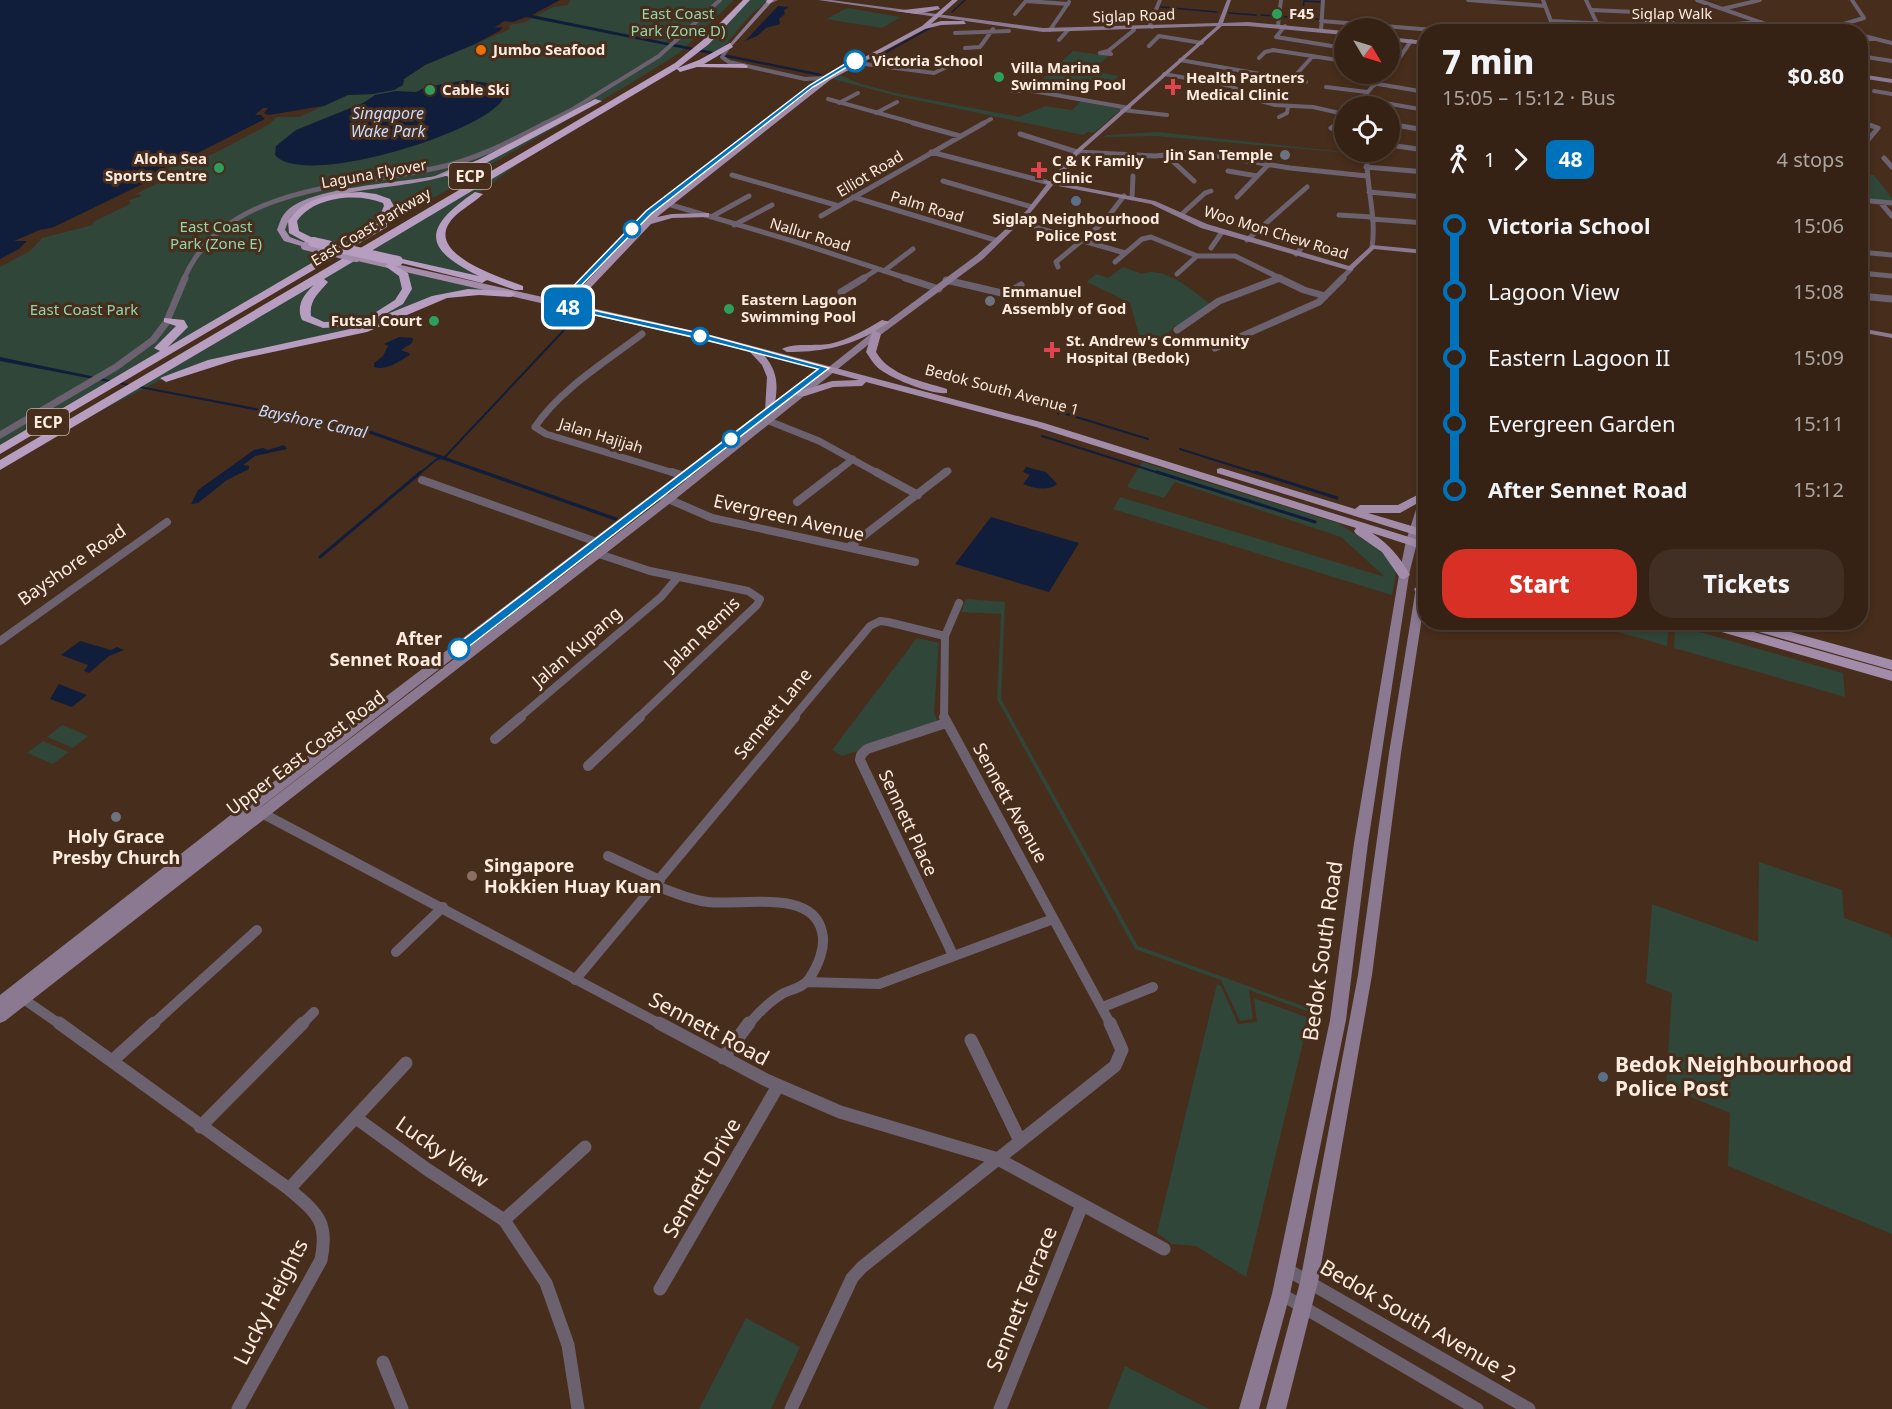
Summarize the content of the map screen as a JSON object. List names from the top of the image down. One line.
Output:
{"streets":{"highway":["ECP","East Coast Parkway"],"main road":["Siglap Road","Laguna Flyover","Woo Mon Chew Road","Bedok South Avenue 1","Upper East Coast Road","Bedok South Road"],"street":["Siglap Walk","Elliot Road","Palm Road","Nallur Road","Jalan Hajijah","Evergreen Avenue","Bayshore Road","Jalan Remis","Jalan Kupang","Sennett Lane","Sennett Avenue","Sennett Place","Sennett Road","Lucky View","Sennett Drive","Sennett Terrace","Lucky Heights","Bedok South Avenue 2"]},"crossings":[["Elliot Road","Palm Road"],["ECP","East Coast Parkway"],["Palm Road","Upper East Coast Road"],["Woo Mon Chew Road","Upper East Coast Road"],["Nallur Road","Upper East Coast Road"],["Bedok South Avenue 1","Upper East Coast Road"],["Bedok South Avenue 1","Bedok South Road"],["Jalan Hajijah","Upper East Coast Road"],["Evergreen Avenue","Upper East Coast Road"],["Jalan Remis","Jalan Kupang"],["Jalan Remis","Upper East Coast Road"],["Sennett Lane","Sennett Avenue"],["Sennett Lane","Sennett Road"],["Upper East Coast Road","Sennett Road"],["Upper East Coast Road","Lucky Heights"],["Sennett Avenue","Sennett Place"],["Sennett Avenue","Sennett Road"],["Bedok South Road","Bedok South Avenue 2"],["Sennett Road","Sennett Drive"],["Sennett Road","Sennett Terrace"]],"water":["Singapore Wake Park","Bayshore Canal"],"parks":["East Coast Park (Zone D)","East Coast Park (Zone E)","East Coast Park"],"places":{"other":["F45","Jumbo Seafood","Victoria School","Villa Marina Swimming Pool","Cable Ski","Jin San Temple","Aloha Sea Sports Centre","Siglap Neighbourhood Police Post","Emmanuel Assembly of God","Eastern Lagoon Swimming Pool","Futsal Court","After Sennet Road","Holy Grace Presby Church","Singapore Hokkien Huay Kuan","Bedok Neighbourhood Police Post"],"health":["Health Partners Medical Clinic","C & K Family Clinic","St. Andrew's Community Hospital (Bedok)"]},"lines":["bus line 48"],"north":"bottom right","page":{"on_map":"48","heading":["7 min","15:05 – 15:12 · Bus","$0.80"],"legs":["1","48","4 stops"],"list":[{"name":"Victoria School","value":"15:06"},{"name":"Lagoon View","value":"15:08"},{"name":"Eastern Lagoon II","value":"15:09"},{"name":"Evergreen Garden","value":"15:11"},{"name":"After Sennet Road","value":"15:12"}],"buttons":["Start","Tickets"]}}
